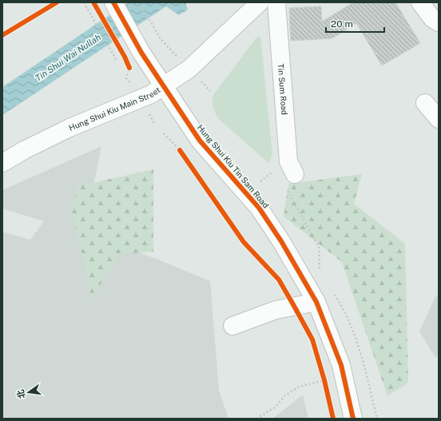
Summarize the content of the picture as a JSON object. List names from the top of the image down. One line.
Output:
{"streets":{"street":["Tin Sum Road","Hung Shui Kiu Main Street","Hung Shui Kiu Tin Sam Road"]},"crossings":[["Hung Shui Kiu Main Street","Hung Shui Kiu Tin Sam Road"]],"water":["Tin Shui Wai Nullah"],"scale_bar":"20 m","north":"left"}
